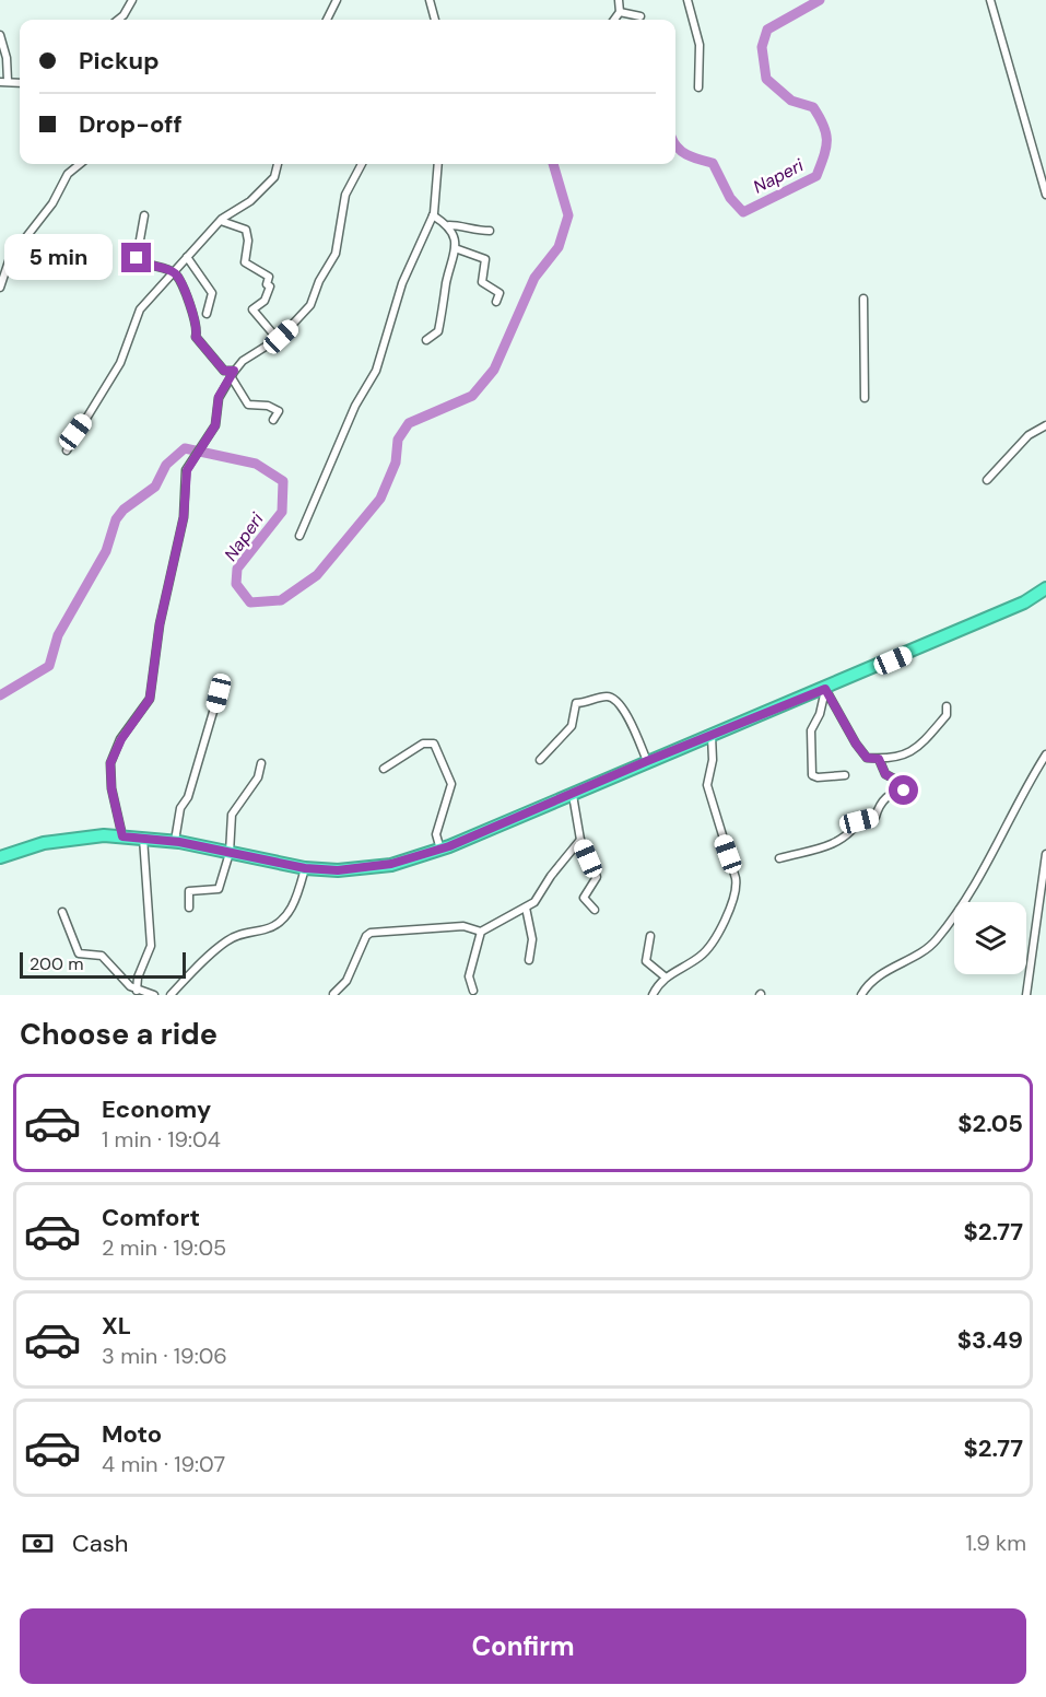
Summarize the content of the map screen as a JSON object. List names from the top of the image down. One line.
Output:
{"water":["Naperi"],"scale_bar":"200 m","page":{"banner":["Pickup","Drop-off"],"bubble":"5 min","scale":"200 m","heading":"Choose a ride","list":[{"name":"Economy","note":"1 min · 19:04","value":"$2.05"},{"name":"Comfort","note":"2 min · 19:05","value":"$2.77"},{"name":"XL","note":"3 min · 19:06","value":"$3.49"},{"name":"Moto","note":"4 min · 19:07","value":"$2.77"}],"pay":["Cash","1.9 km"],"buttons":"Confirm"}}
